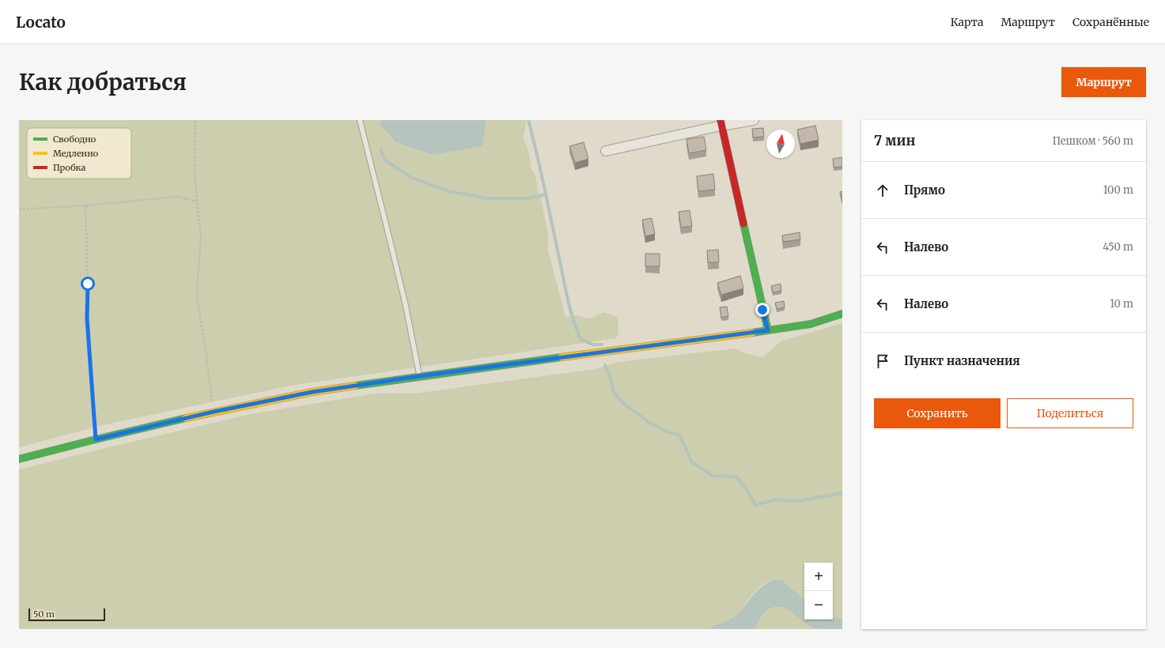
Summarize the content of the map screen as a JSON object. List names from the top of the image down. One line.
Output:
{"legend":["Свободно","Медленно","Пробка"],"scale_bar":"50 m","north":"top","page":{"header":"Locato","nav":["Карта","Маршрут","Сохранённые"],"buttons":["Маршрут",["Сохранить","Поделиться"]],"title":"Как добраться","heading":["7 мин","Пешком · 560 m"],"list":[["Прямо","100 m"],["Налево","450 m"],["Налево","10 m"],"Пункт назначения"],"map_buttons":["+","−"],"scale":"50 m"}}
